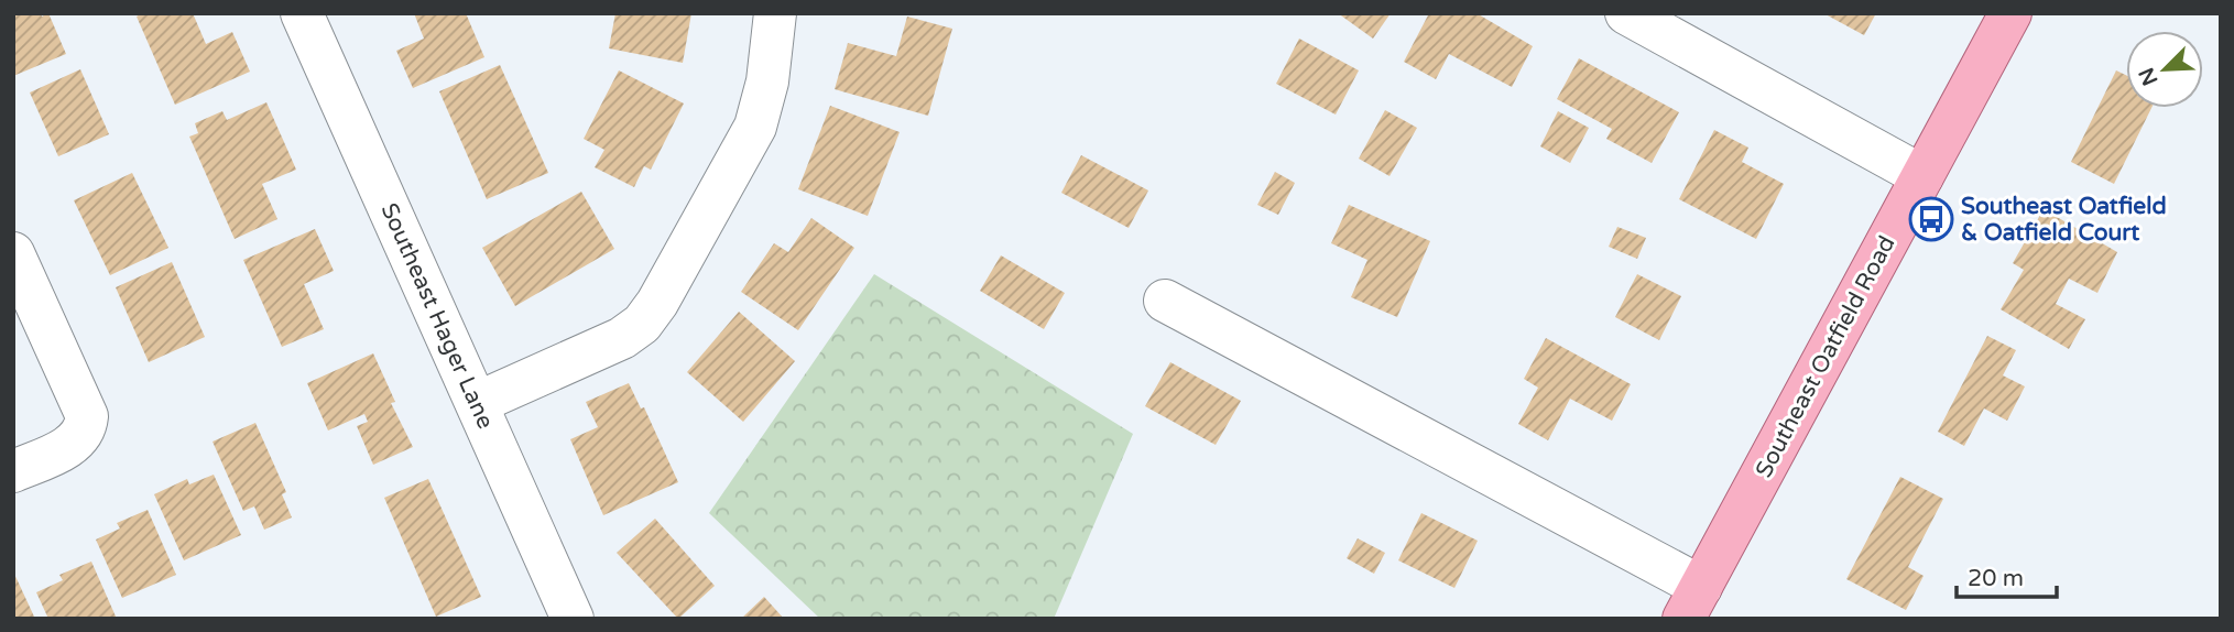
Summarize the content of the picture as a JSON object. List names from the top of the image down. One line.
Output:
{"streets":{"main road":["Southeast Oatfield Road"],"street":["Southeast Hager Lane"]},"places":{"bus stop":["Southeast Oatfield & Oatfield Court"]},"scale_bar":"20 m","north":"bottom left"}
